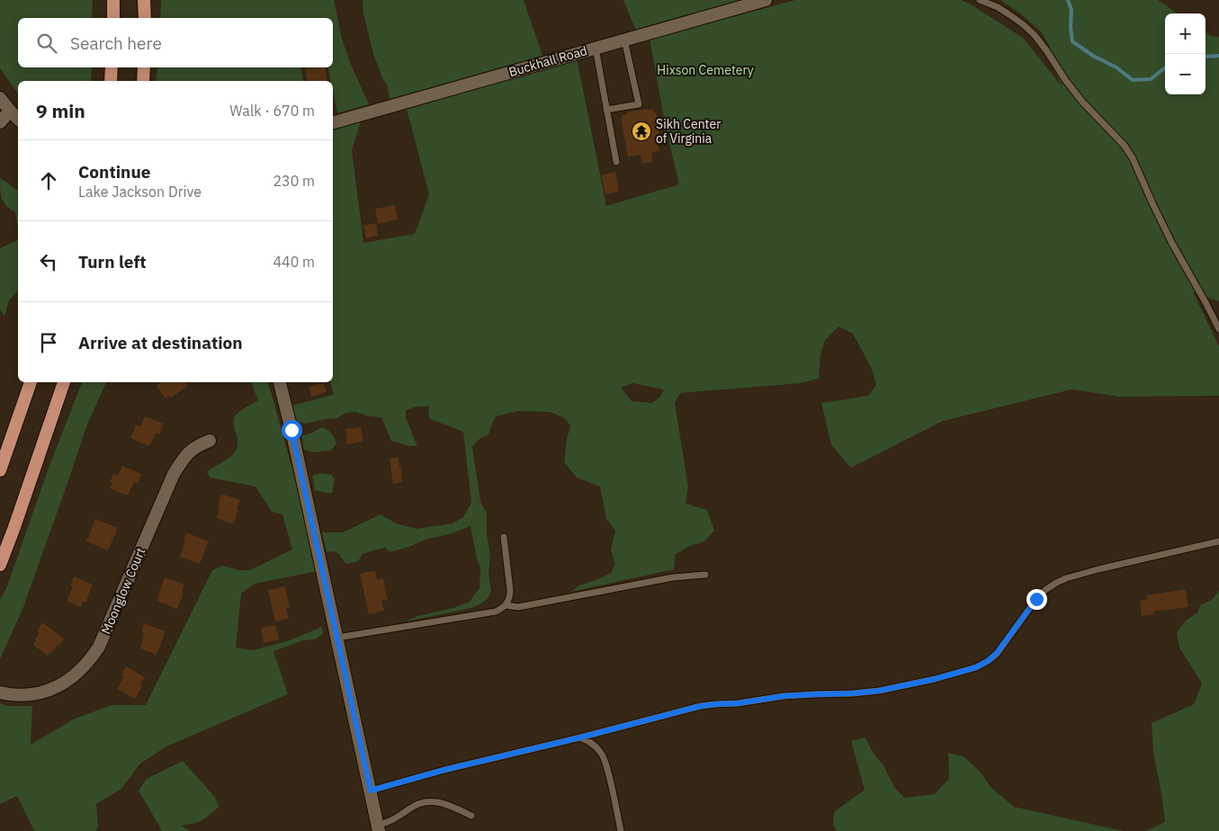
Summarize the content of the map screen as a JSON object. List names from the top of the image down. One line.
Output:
{"streets":{"street":["Buckhall Road","Moonglow Court"]},"parks":["Hixson Cemetery"],"places":{"temple":["Sikh Center of Virginia"]},"page":{"map_buttons":["+","−"],"search":"Search here","heading":["9 min","Walk · 670 m"],"list":[["Continue","Lake Jackson Drive","230 m"],["Turn left","440 m"],"Arrive at destination"]}}
